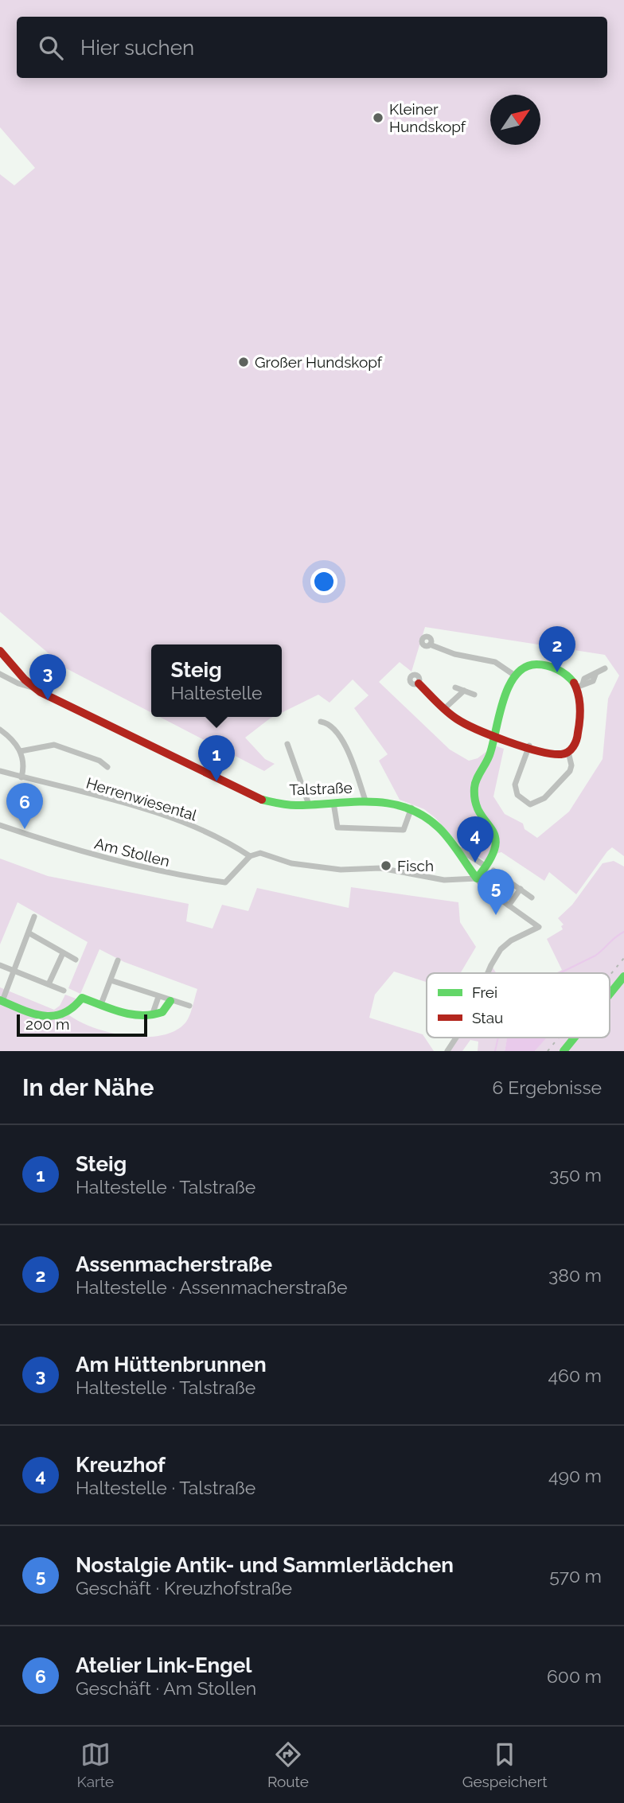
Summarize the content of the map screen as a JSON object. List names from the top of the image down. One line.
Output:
{"streets":{"street":["Talstraße","Herrenwiesental","Am Stollen"]},"crossings":[["Herrenwiesental","Am Stollen"]],"places":["Kleiner Hundskopf","Großer Hundskopf","Fisch"],"legend":["Frei","Stau"],"scale_bar":"200 m","north":"top right","page":{"search":"Hier suchen","pins":["2","3","1","6","4","5"],"popup":["Steig","Haltestelle"],"scale":"200 m","heading":["In der Nähe","6 Ergebnisse"],"list":[{"mark":"1","name":"Steig","note":"Haltestelle · Talstraße","value":"350 m"},{"mark":"2","name":"Assenmacherstraße","note":"Haltestelle · Assenmacherstraße","value":"380 m"},{"mark":"3","name":"Am Hüttenbrunnen","note":"Haltestelle · Talstraße","value":"460 m"},{"mark":"4","name":"Kreuzhof","note":"Haltestelle · Talstraße","value":"490 m"},{"mark":"5","name":"Nostalgie Antik- und Sammlerlädchen","note":"Geschäft · Kreuzhofstraße","value":"570 m"},{"mark":"6","name":"Atelier Link-Engel","note":"Geschäft · Am Stollen","value":"600 m"}],"nav":["Karte","Route","Gespeichert"]}}
